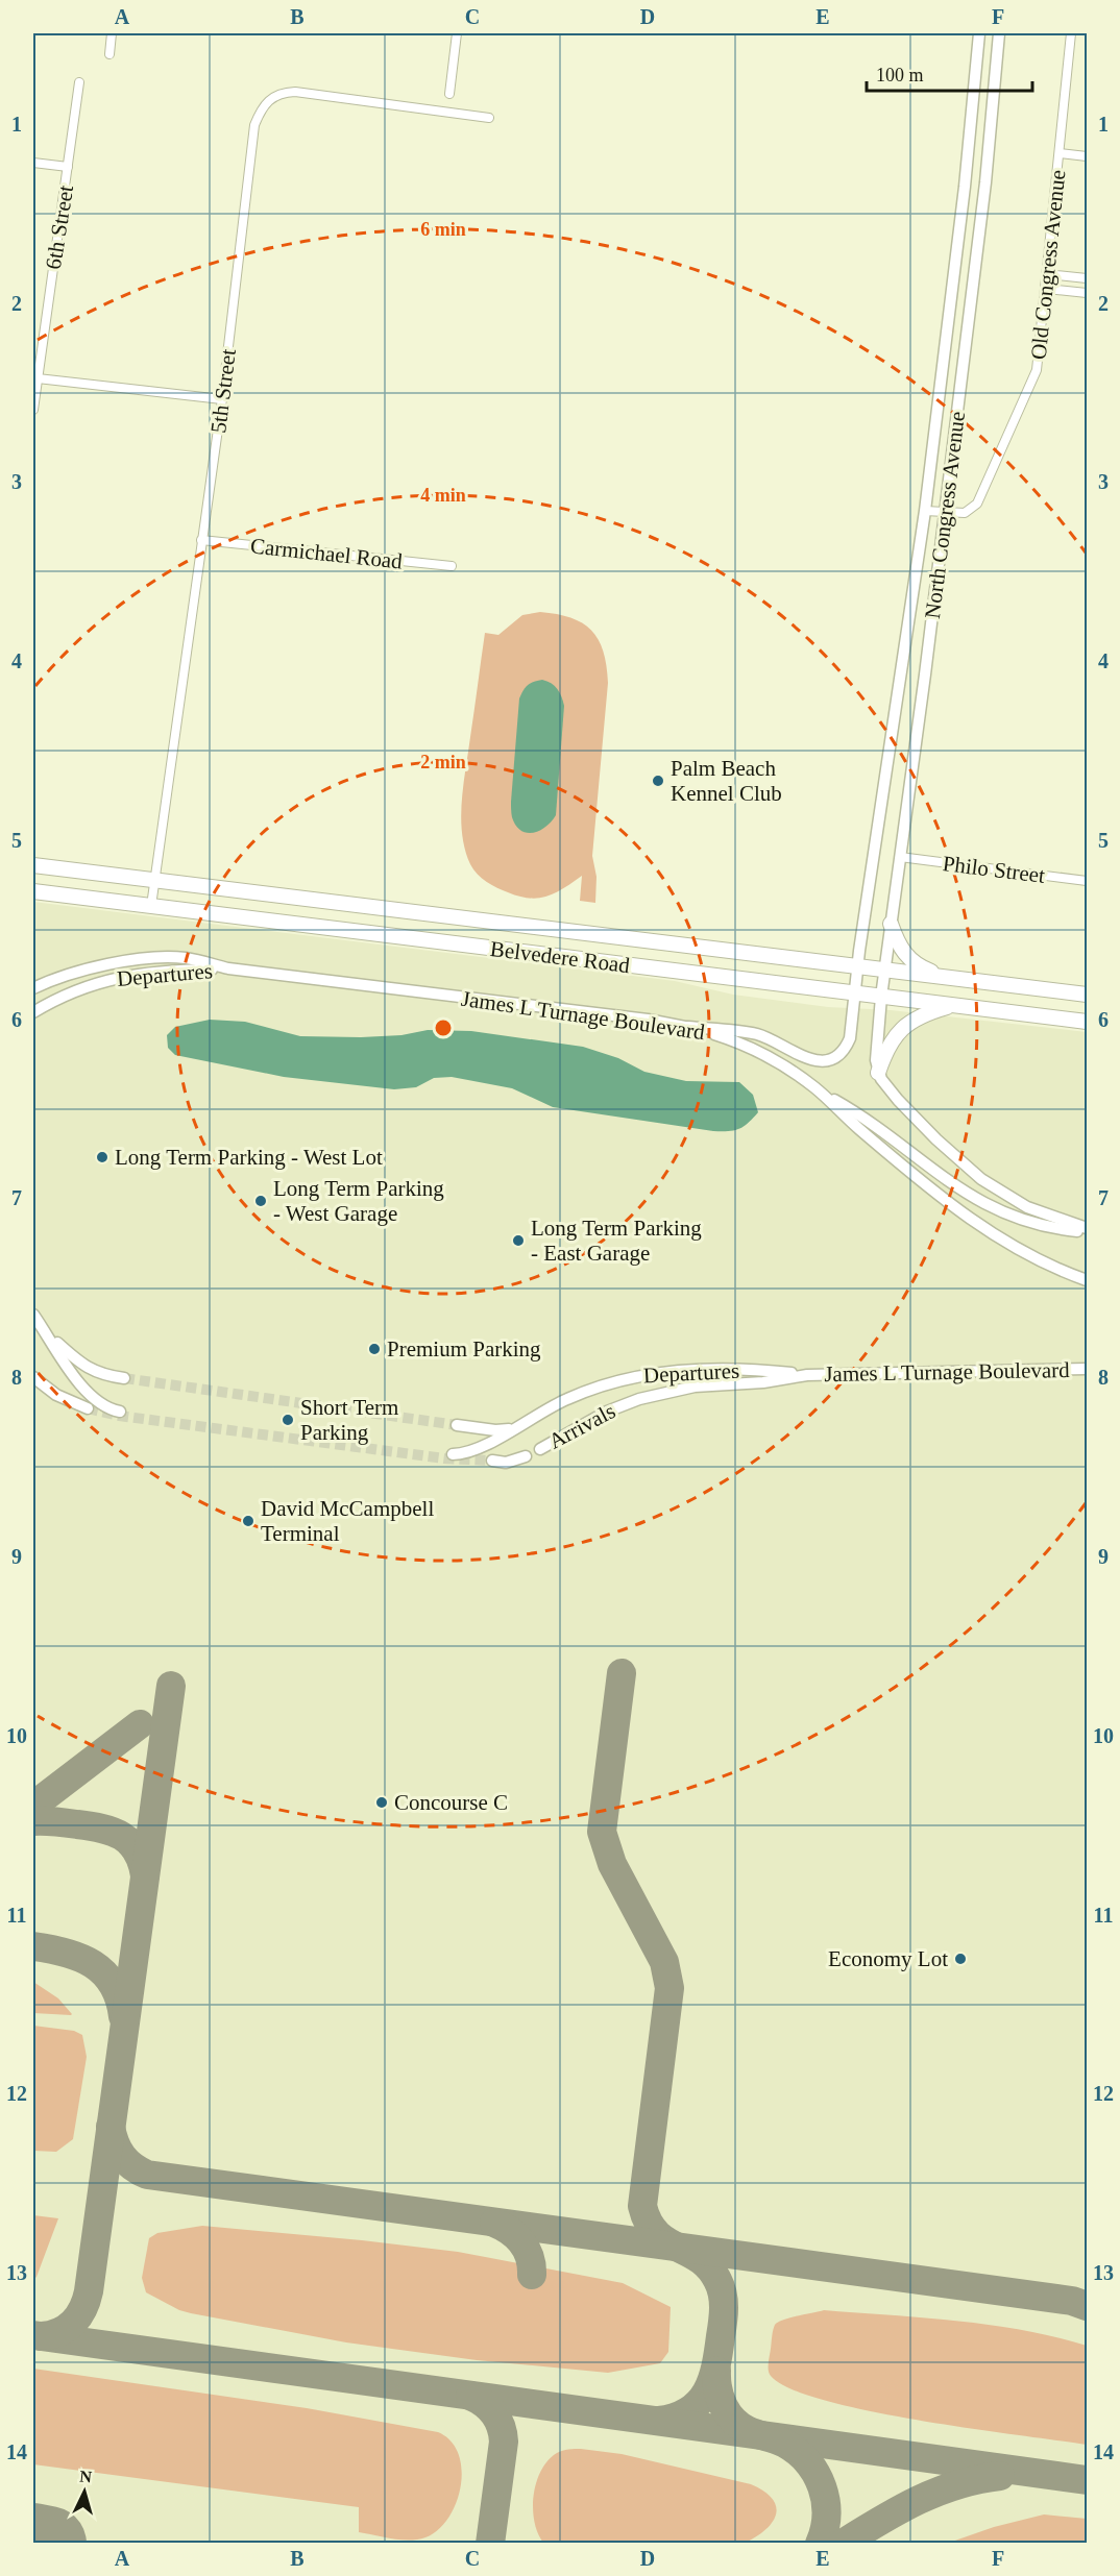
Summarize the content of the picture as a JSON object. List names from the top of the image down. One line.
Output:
{"streets":{"main road":["Belvedere Road"],"street":["6th Street","Old Congress Avenue","5th Street","North Congress Avenue","Carmichael Road","Philo Street","Departures","James L Turnage Boulevard","Arrivals"]},"crossings":[["Old Congress Avenue","North Congress Avenue"],["5th Street","Carmichael Road"],["5th Street","Belvedere Road"],["North Congress Avenue","Philo Street"],["North Congress Avenue","Belvedere Road"],["North Congress Avenue","James L Turnage Boulevard"],["Departures","James L Turnage Boulevard"],["Departures","Arrivals"],["James L Turnage Boulevard","Arrivals"]],"places":["Palm Beach Kennel Club","Long Term Parking - West Lot","Long Term Parking - West Garage","Long Term Parking - East Garage","Premium Parking","Short Term Parking","David McCampbell Terminal","Concourse C","Economy Lot"],"scale_bar":"100 m","north":"top","grid":{"columns":["A","B","C","D","E","F"],"rows":["1","2","3","4","5","6","7","8","9","10","11","12","13","14"]},"rings":["6 min","4 min","2 min"]}
